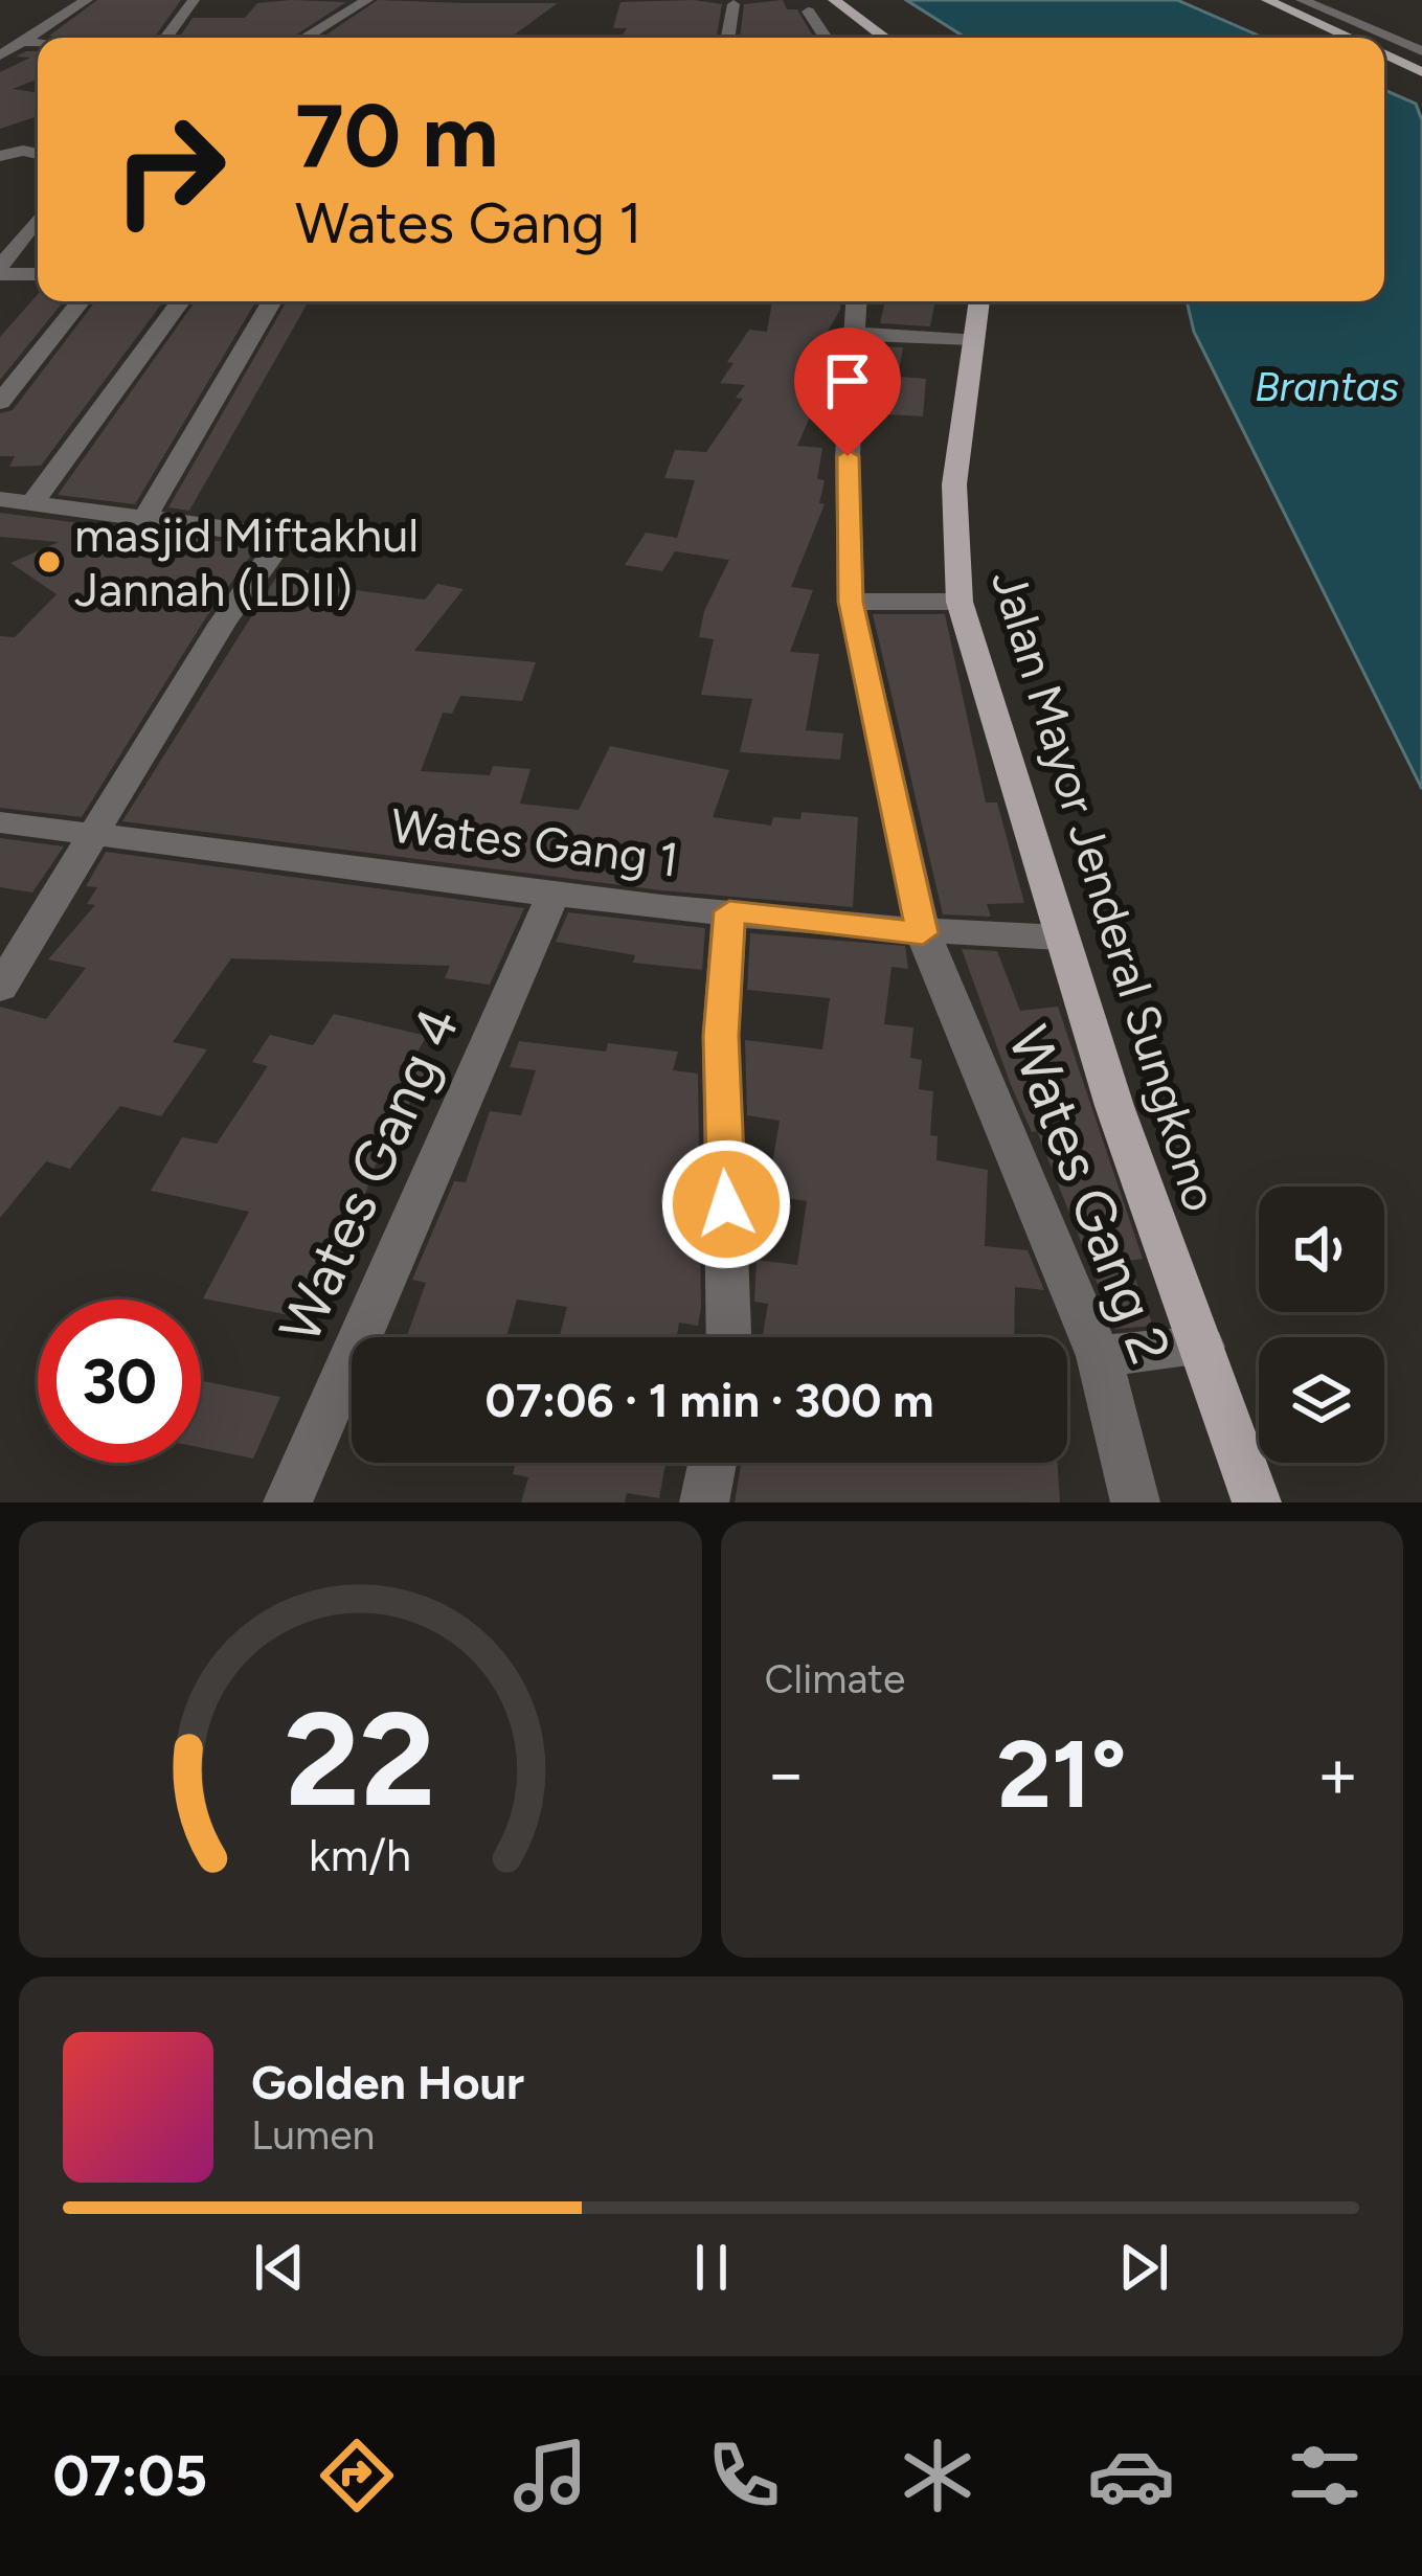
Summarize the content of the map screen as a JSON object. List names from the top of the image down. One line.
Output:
{"streets":{"main road":["Jalan Mayor Jenderal Sungkono"],"street":["Wates Gang 1","Wates Gang 4","Wates Gang 2"]},"crossings":[["Wates Gang 1","Jalan Mayor Jenderal Sungkono"],["Wates Gang 1","Wates Gang 4"],["Wates Gang 1","Wates Gang 2"]],"water":["Brantas"],"places":["masjid Miftakhul Jannah (LDII)"],"page":{"turn":["70 m","Wates Gang 1"],"limit":"30","trip":"07:06 · 1 min · 300 m","tile":"Climate","heat":["−","21°","+"],"song":["Golden Hour","Lumen"],"tabs":"07:05","gauge":["22","km/h"]}}
